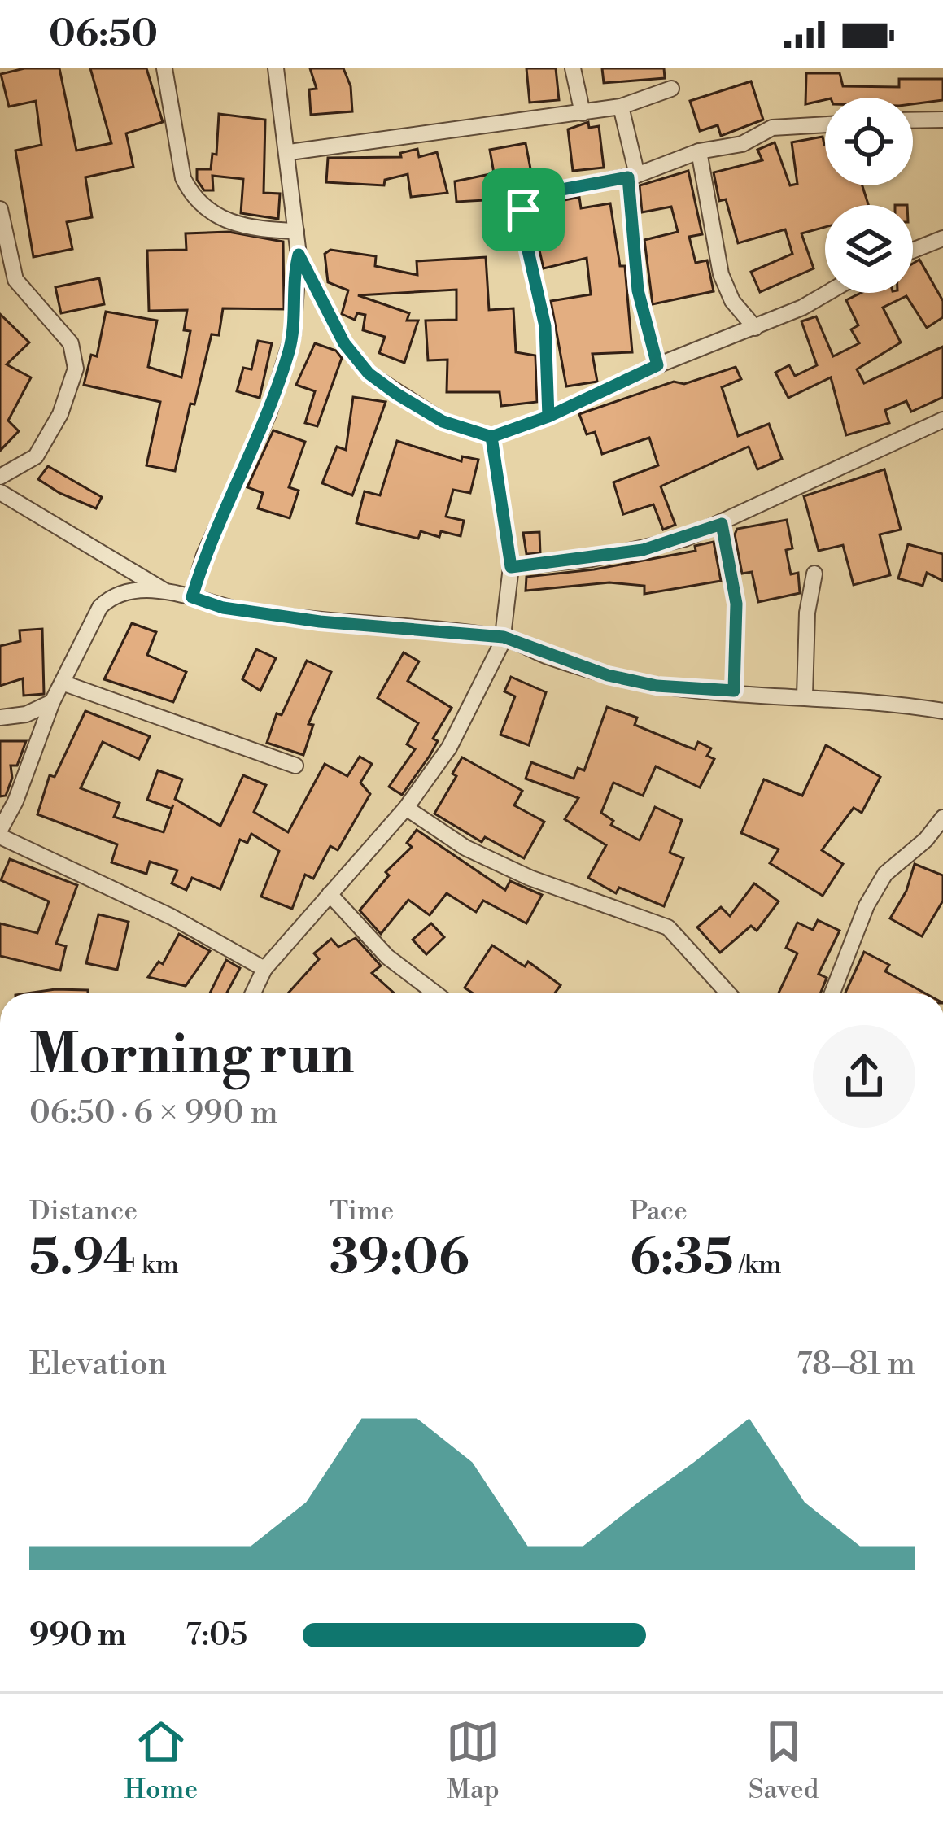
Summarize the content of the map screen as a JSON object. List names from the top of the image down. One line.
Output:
{"page":{"status":"06:50","heading":["Morning run","06:50 · 6 × 990 m"],"stats":[["Distance","5.94 km"],["Time","39:06"],["Pace","6:35 /km"]],"chart":["Elevation","78–81 m"],"list":[{"name":"990 m","note":"7:05"}],"tabs":["Home","Map","Saved"]}}
